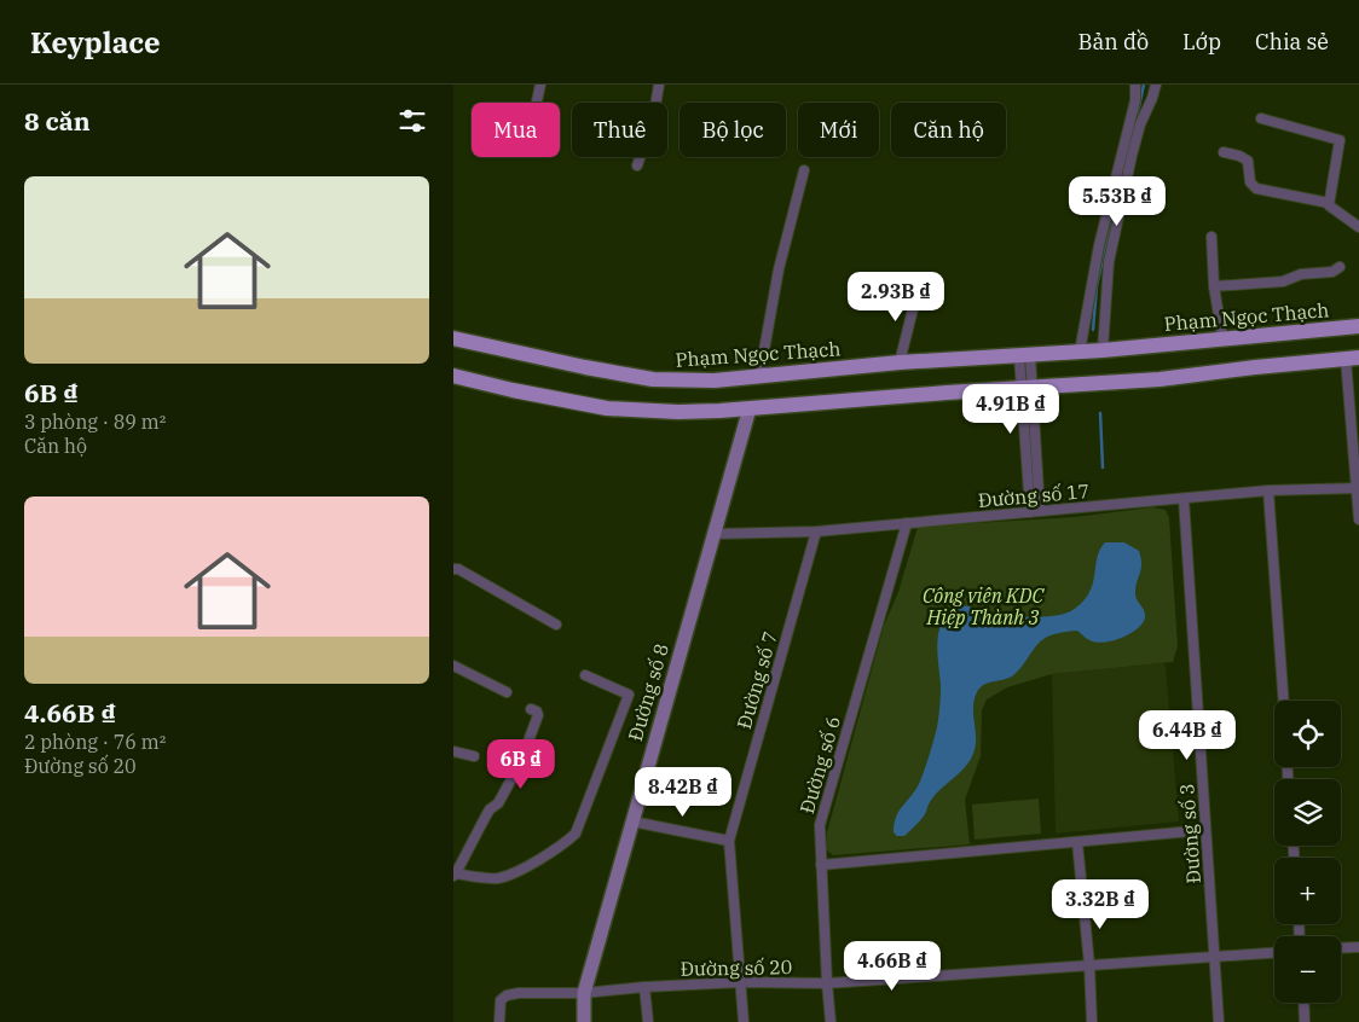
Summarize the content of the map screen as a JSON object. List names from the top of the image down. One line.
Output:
{"streets":{"main road":["Phạm Ngọc Thạch"],"street":["Đường số 17","Đường số 7","Đường số 8","Đường số 6","Đường số 3","Đường số 20"]},"crossings":[["Đường số 17","Đường số 7"],["Đường số 17","Đường số 8"],["Đường số 17","Đường số 6"],["Đường số 17","Đường số 3"],["Đường số 7","Đường số 20"],["Đường số 8","Đường số 20"],["Đường số 6","Đường số 20"],["Đường số 3","Đường số 20"]],"parks":["Công viên KDC Hiệp Thành 3"],"page":{"header":"Keyplace","nav":["Bản đồ","Lớp","Chia sẻ"],"heading":"8 căn","chip":["Mua","Thuê","Bộ lọc","Mới","Căn hộ"],"list":[{"name":"6B ₫","note":"3 phòng · 89 m² · Căn hộ"},{"name":"4.66B ₫","note":"2 phòng · 76 m² · Đường số 20"}],"price":["5.53B ₫","2.93B ₫","4.91B ₫","6.44B ₫","6B ₫","8.42B ₫","3.32B ₫","4.66B ₫"],"map_buttons":["+","−"]}}
